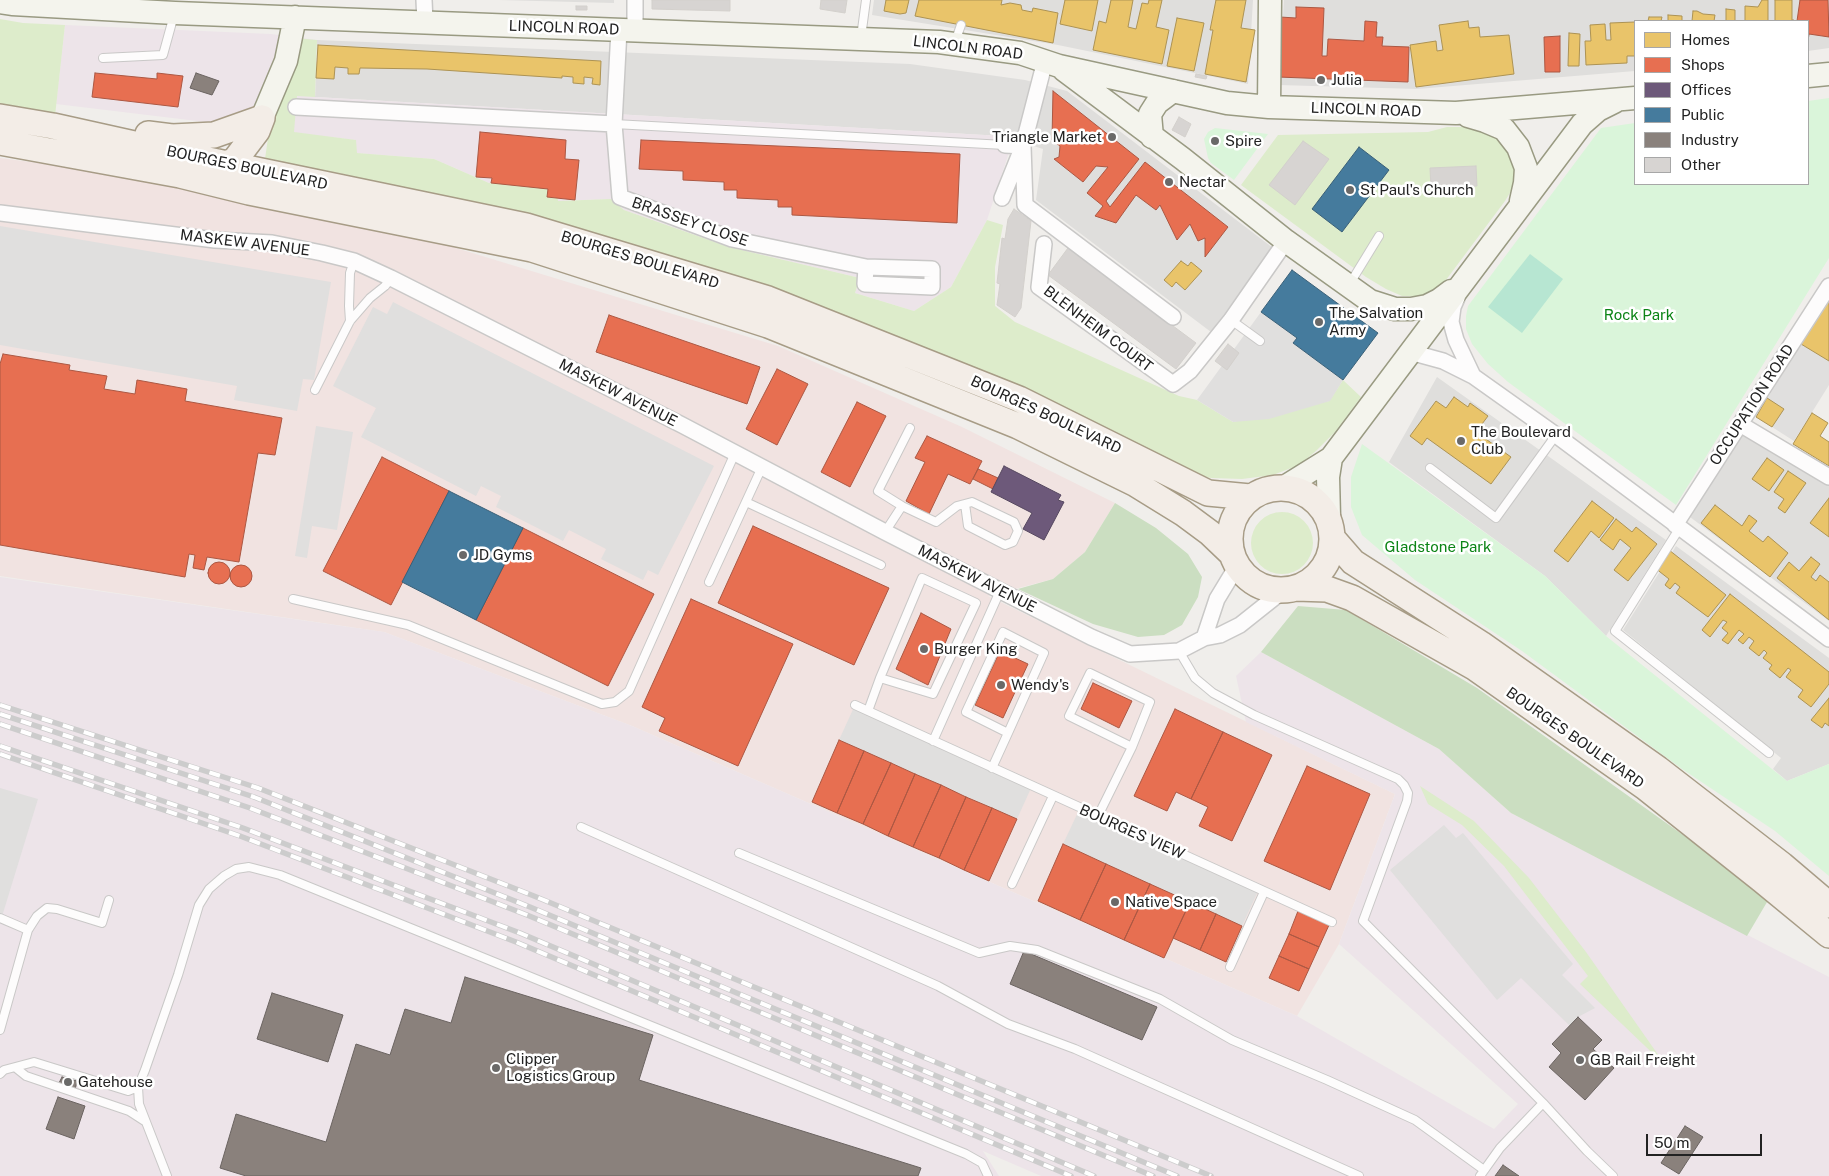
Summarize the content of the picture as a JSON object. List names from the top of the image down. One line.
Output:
{"streets":{"main road":["BOURGES BOULEVARD"],"street":["LINCOLN ROAD","BRASSEY CLOSE","MASKEW AVENUE","BLENHEIM COURT","OCCUPATION ROAD"],"lane":["BOURGES VIEW"]},"crossings":[["LINCOLN ROAD","BRASSEY CLOSE"],["BOURGES BOULEVARD","MASKEW AVENUE"]],"parks":["Rock Park","Gladstone Park"],"places":["Julia","Triangle Market","Spire","Nectar","St Paul's Church","The Salvation Army","The Boulevard Club","JD Gyms","Burger King","Wendy's","Native Space","GB Rail Freight","Clipper Logistics Group","Gatehouse"],"legend":["Homes","Shops","Offices","Public","Industry","Other"],"scale_bar":"50 m"}
